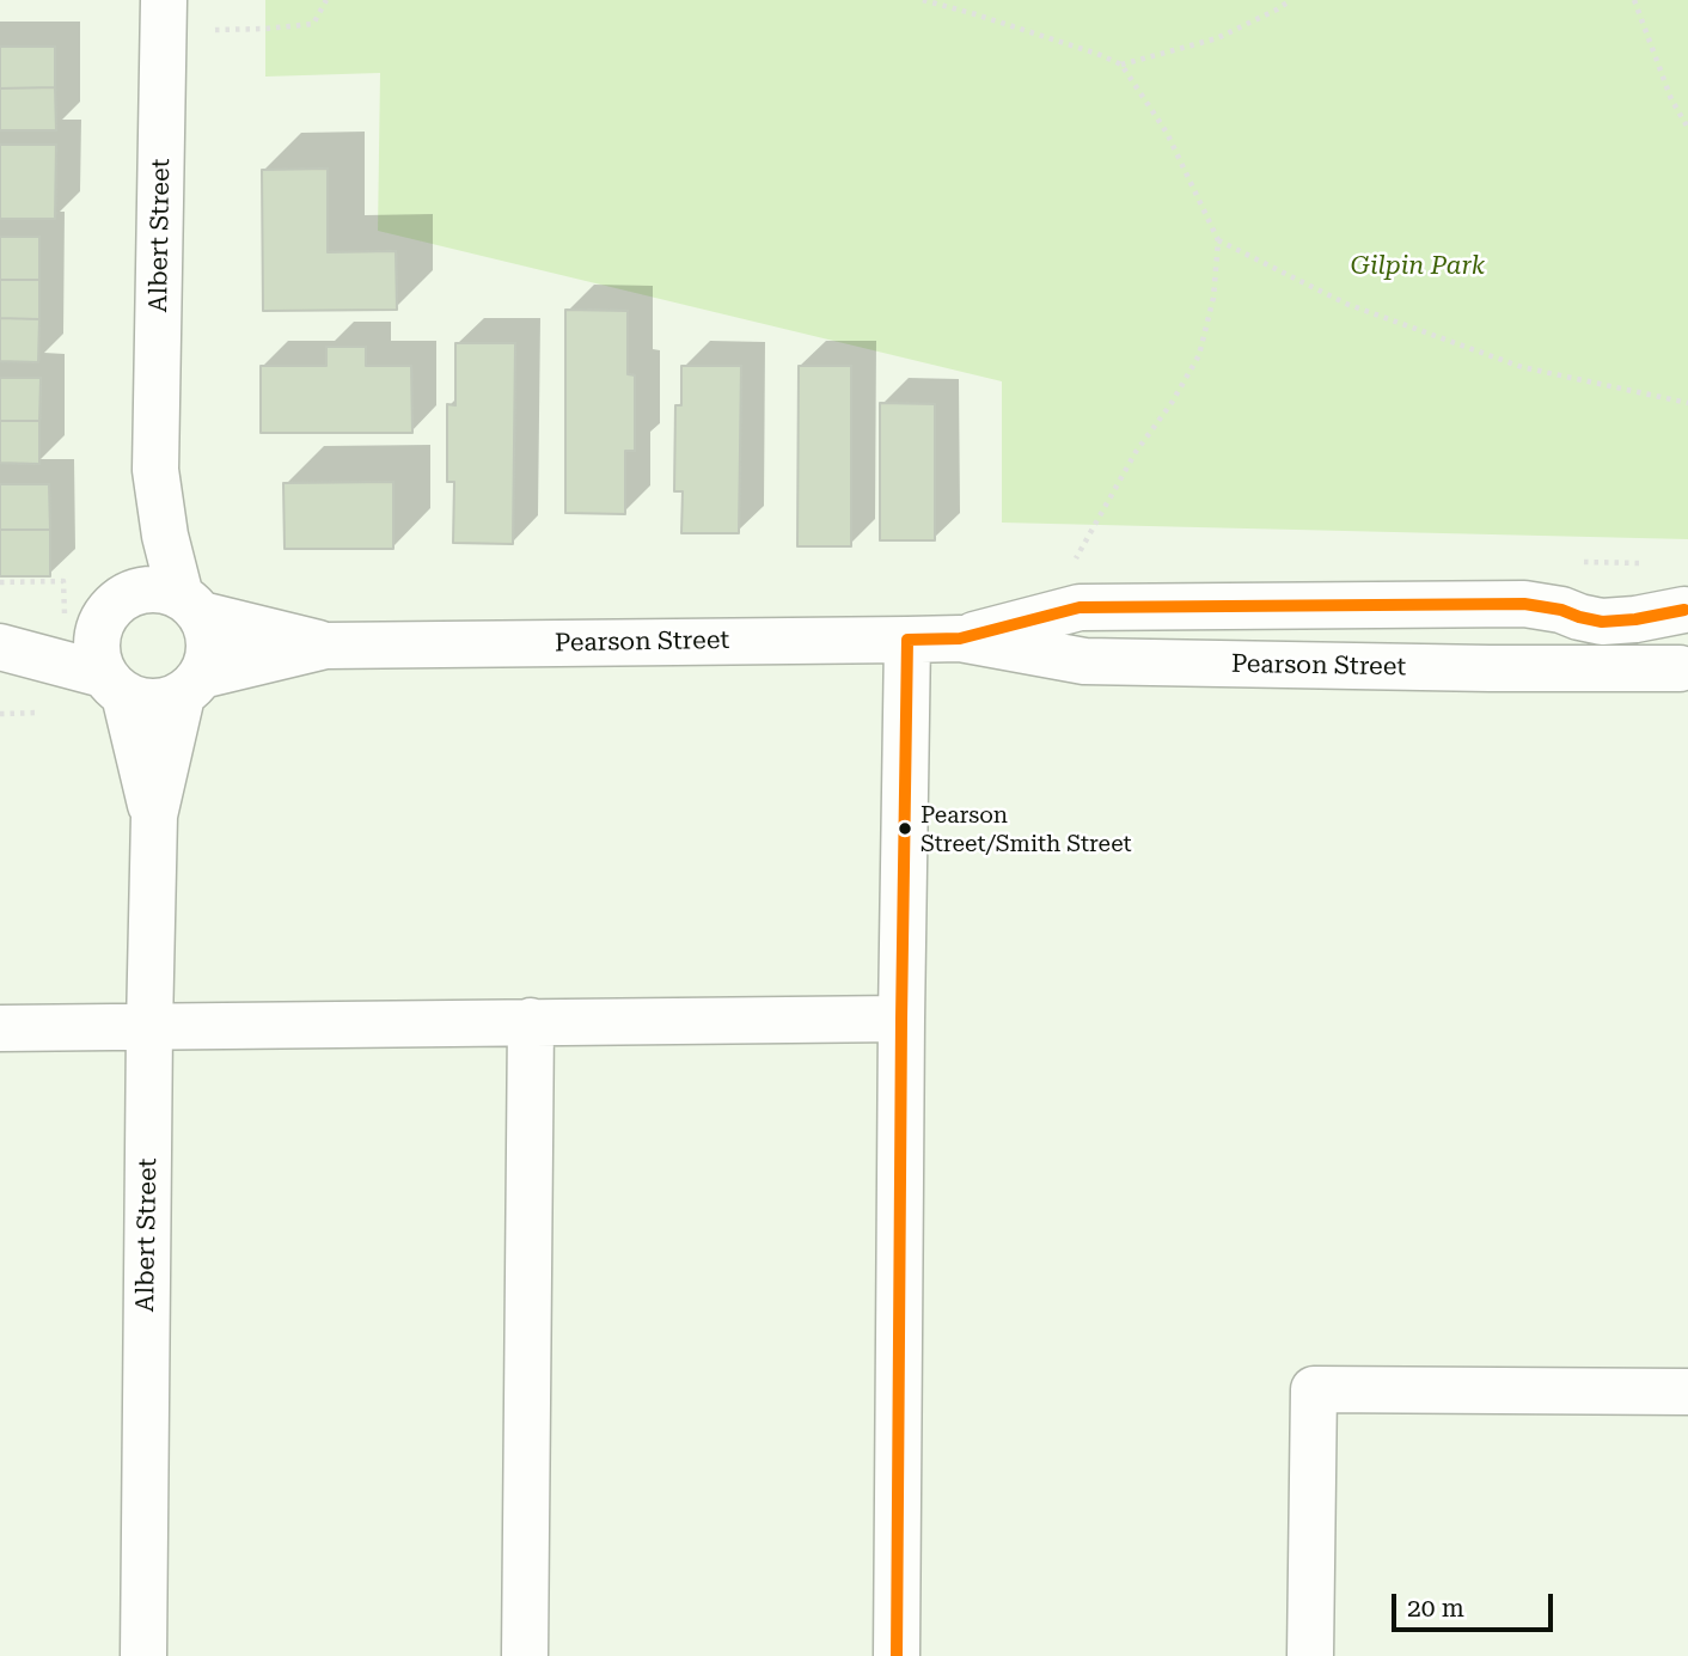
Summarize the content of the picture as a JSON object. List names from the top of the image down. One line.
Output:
{"streets":{"street":["Albert Street","Pearson Street"]},"crossings":[["Albert Street","Pearson Street"]],"parks":["Gilpin Park"],"places":["Pearson Street/Smith Street"],"scale_bar":"20 m"}
